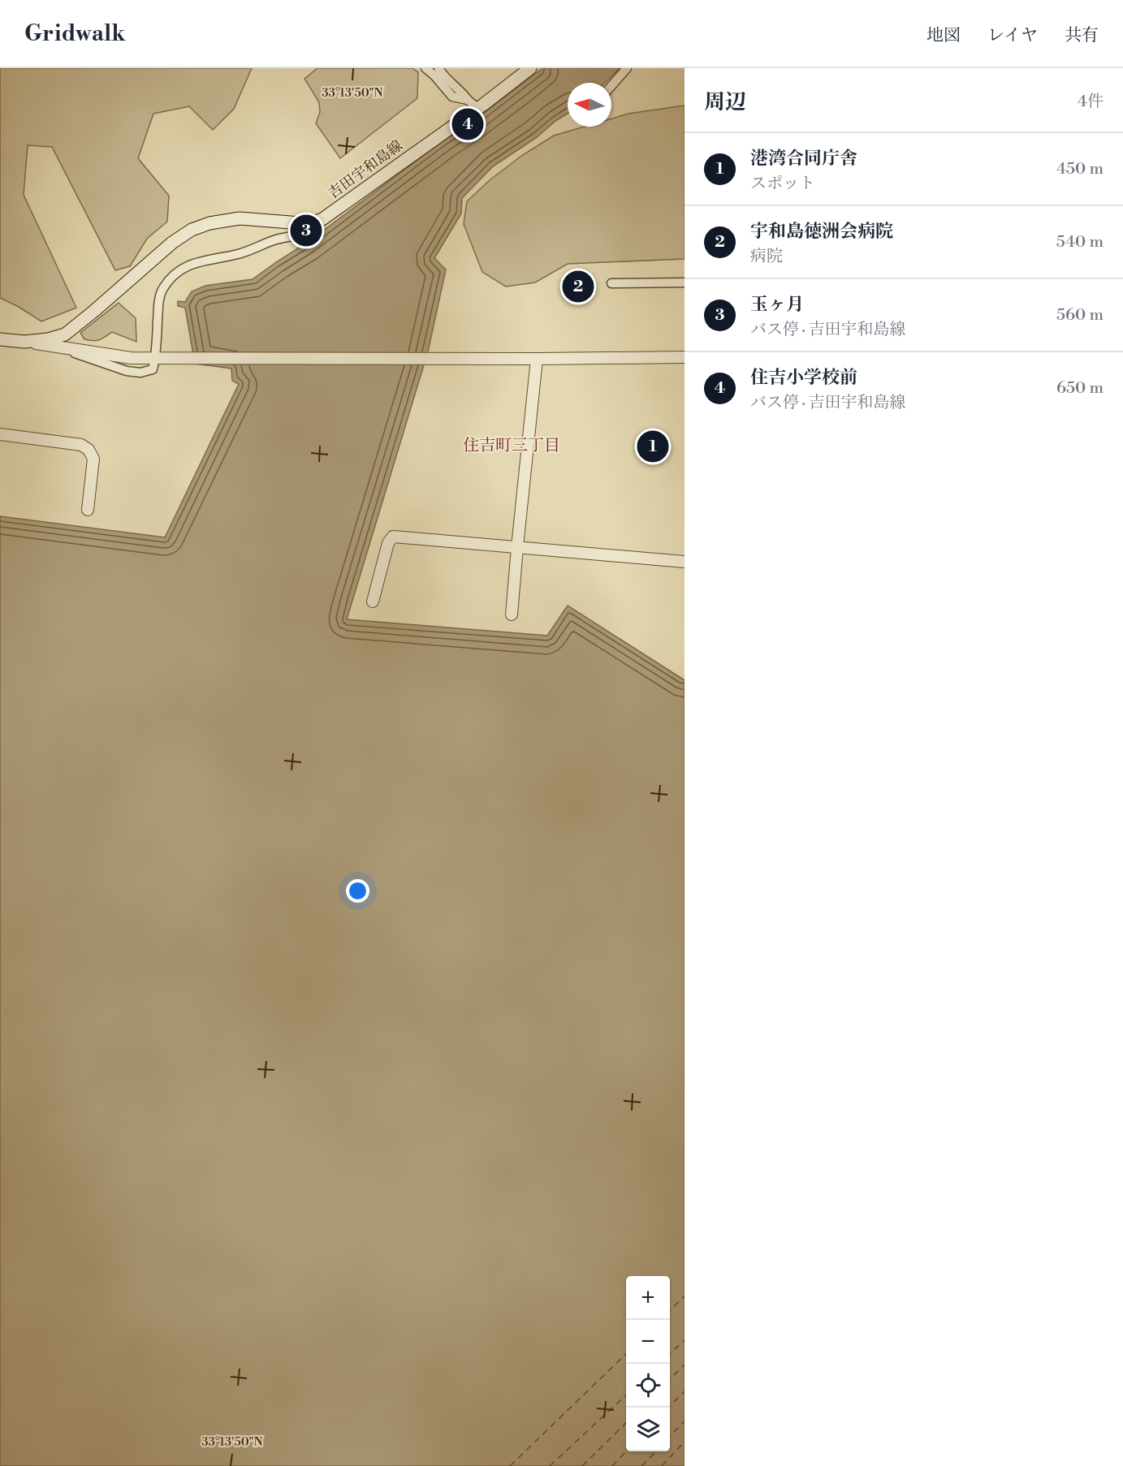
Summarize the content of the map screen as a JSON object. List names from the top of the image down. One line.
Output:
{"streets":{"main road":["吉田宇和島線"]},"districts":["住吉町三丁目"],"north":"left","page":{"header":"Gridwalk","nav":["地図","レイヤ","共有"],"heading":["周辺","4件"],"pins":["4","3","2","1"],"list":[{"mark":"1","name":"港湾合同庁舎","note":"スポット","value":"450 m"},{"mark":"2","name":"宇和島徳洲会病院","note":"病院","value":"540 m"},{"mark":"3","name":"玉ヶ月","note":"バス停 · 吉田宇和島線","value":"560 m"},{"mark":"4","name":"住吉小学校前","note":"バス停 · 吉田宇和島線","value":"650 m"}],"map_buttons":["+","−"]},"coordinates":["33°13'50\"N"]}
